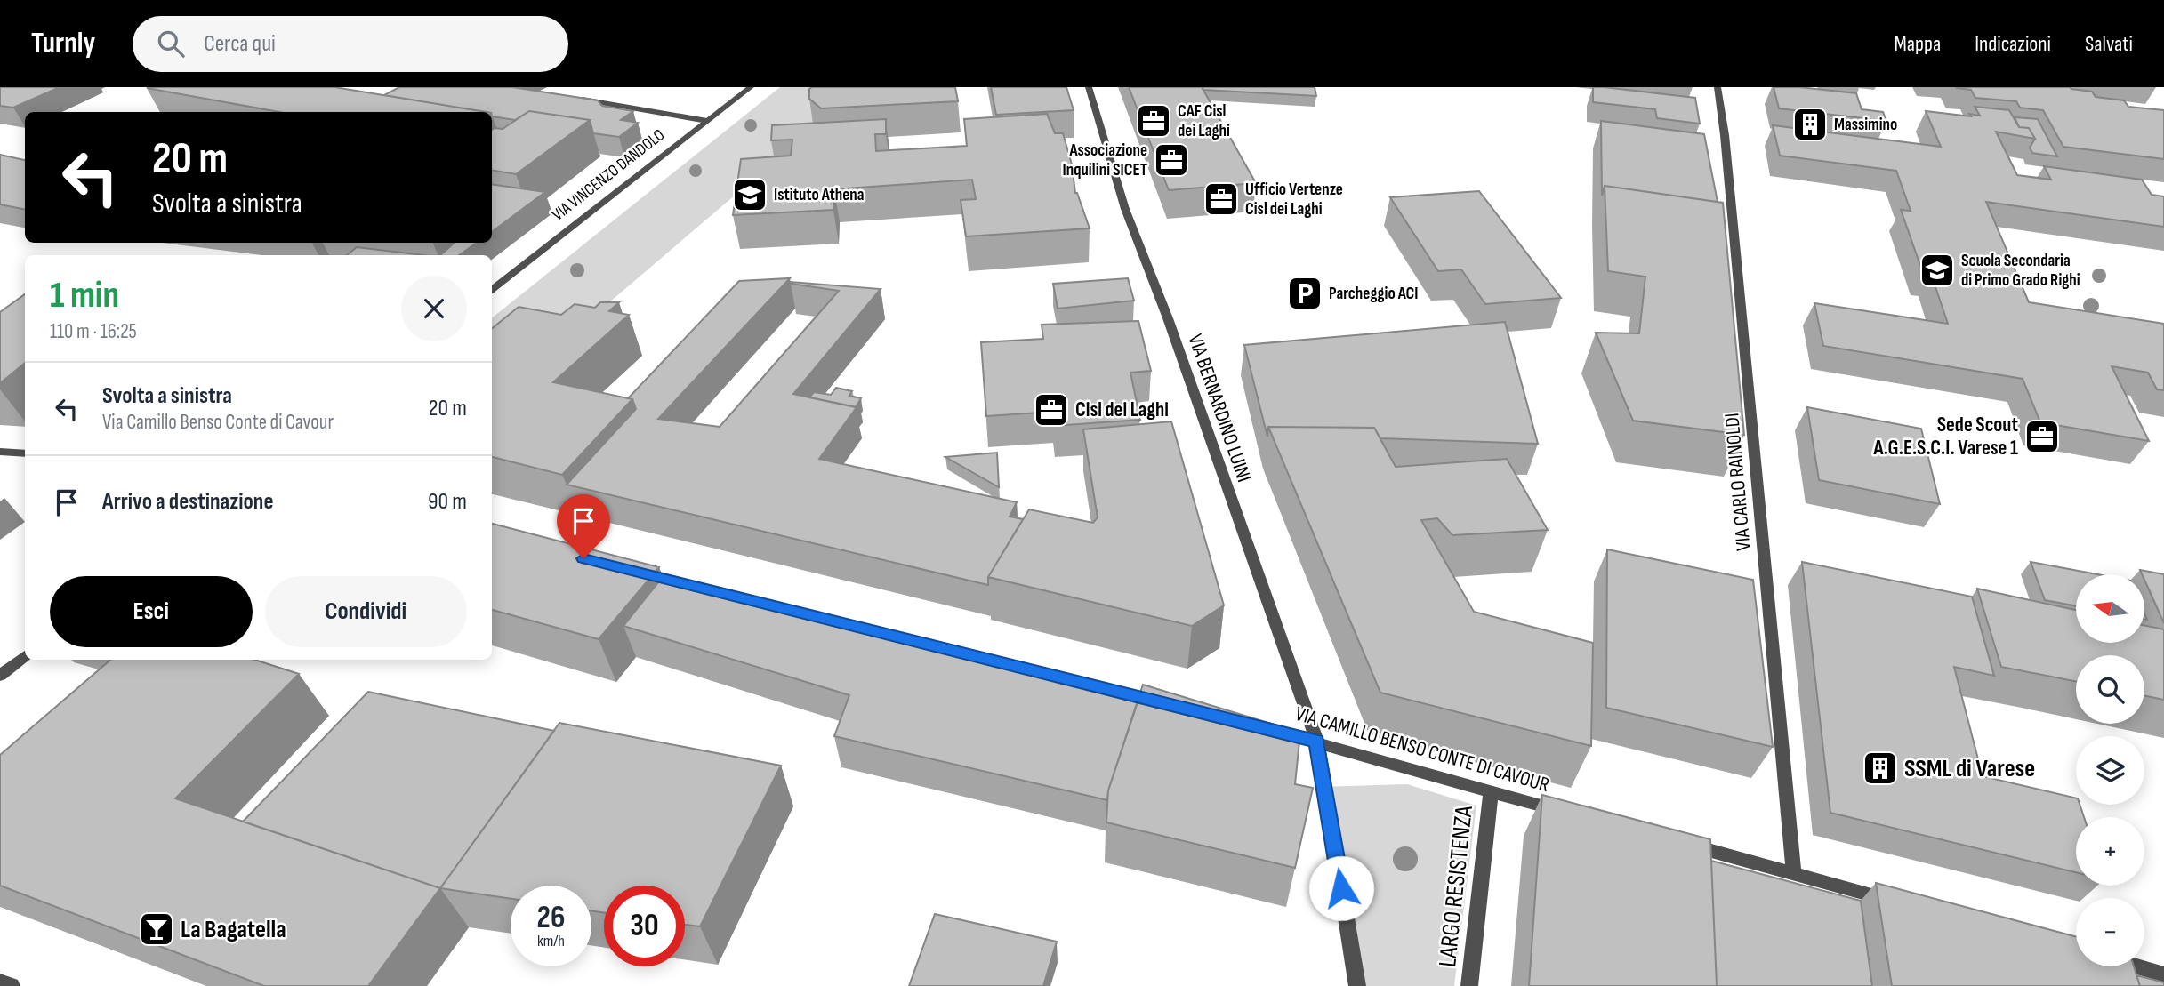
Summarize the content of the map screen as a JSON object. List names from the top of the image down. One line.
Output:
{"streets":{"street":["VIA VINCENZO DANDOLO","VIA BERNARDINO LUINI","VIA CARLO RAINOLDI","VIA CAMILLO BENSO CONTE DI CAVOUR","LARGO RESISTENZA"]},"crossings":[["VIA BERNARDINO LUINI","VIA CAMILLO BENSO CONTE DI CAVOUR"],["VIA CAMILLO BENSO CONTE DI CAVOUR","LARGO RESISTENZA"]],"places":{"office":["CAF Cisl dei Laghi","Associazione Inquilini SICET","Ufficio Vertenze Cisl dei Laghi","Cisl dei Laghi","Sede Scout A.G.E.S.C.I. Varese 1"],"building":["Massimino","SSML di Varese"],"school or university":["Istituto Athena","Scuola Secondaria di Primo Grado Righi"],"parking":["Parcheggio ACI"],"bar":["La Bagatella"]},"north":"left","page":{"header":"Turnly","search":"Cerca qui","nav":["Mappa","Indicazioni","Salvati"],"turn":["20 m","Svolta a sinistra"],"heading":["1 min","110 m · 16:25"],"list":[{"name":"Svolta a sinistra","note":"Via Camillo Benso Conte di Cavour","value":"20 m"},{"name":"Arrivo a destinazione","value":"90 m"}],"buttons":["Esci","Condividi"],"map_buttons":["+","−"],"speed":"26 km/h","limit":"30"}}
